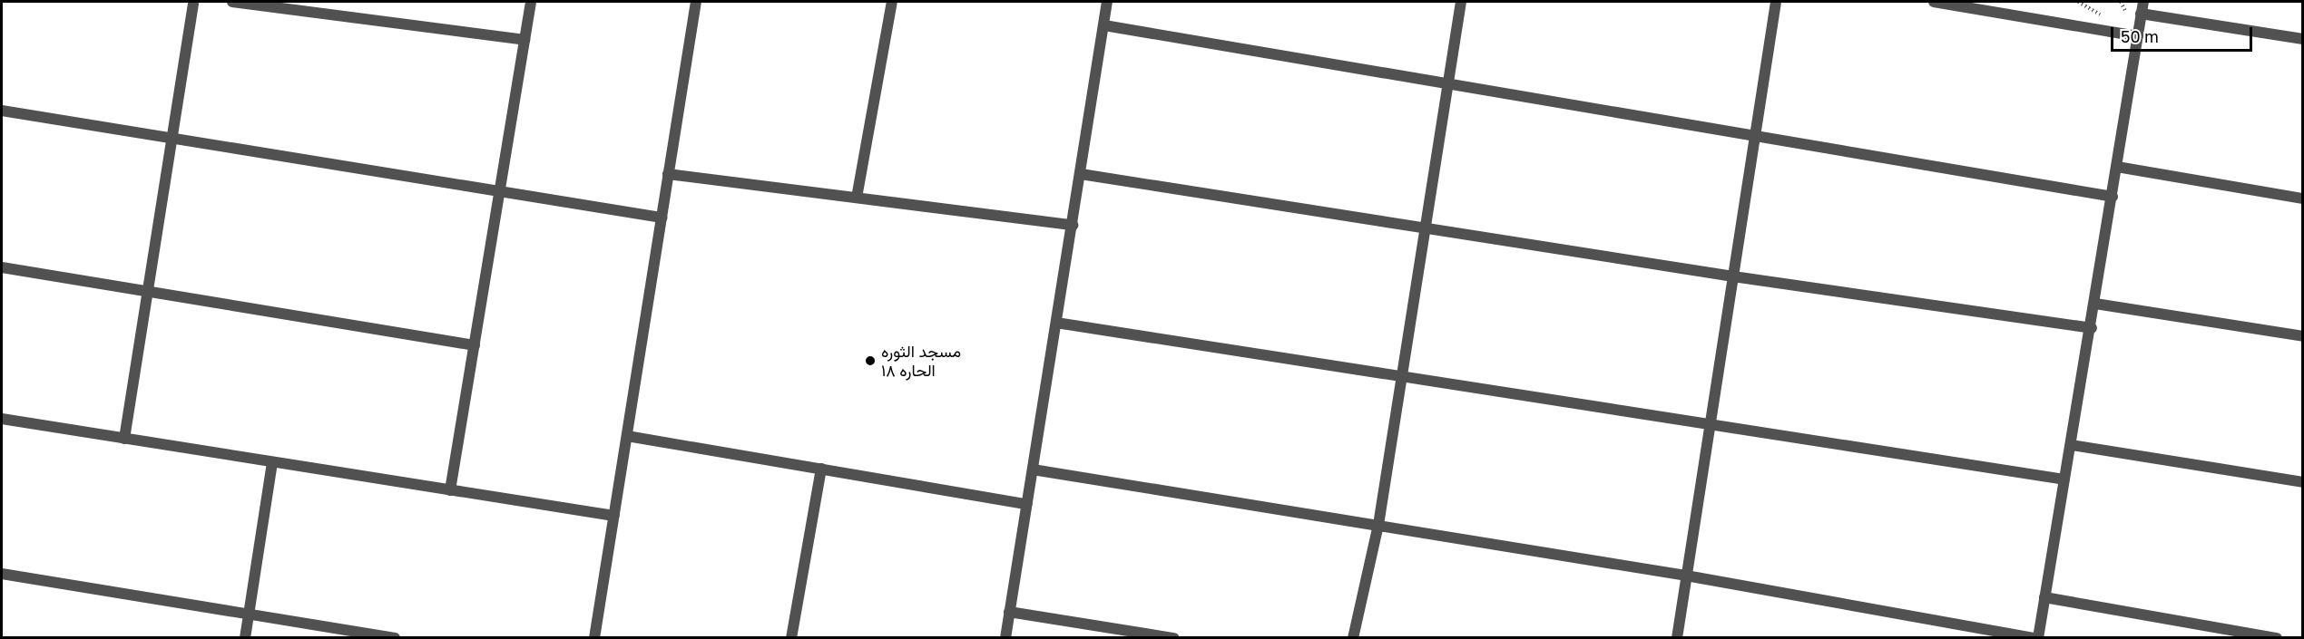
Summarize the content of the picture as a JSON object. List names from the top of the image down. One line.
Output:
{"places":["مسجد الثوره الحاره ١٨"],"scale_bar":"50 m"}
